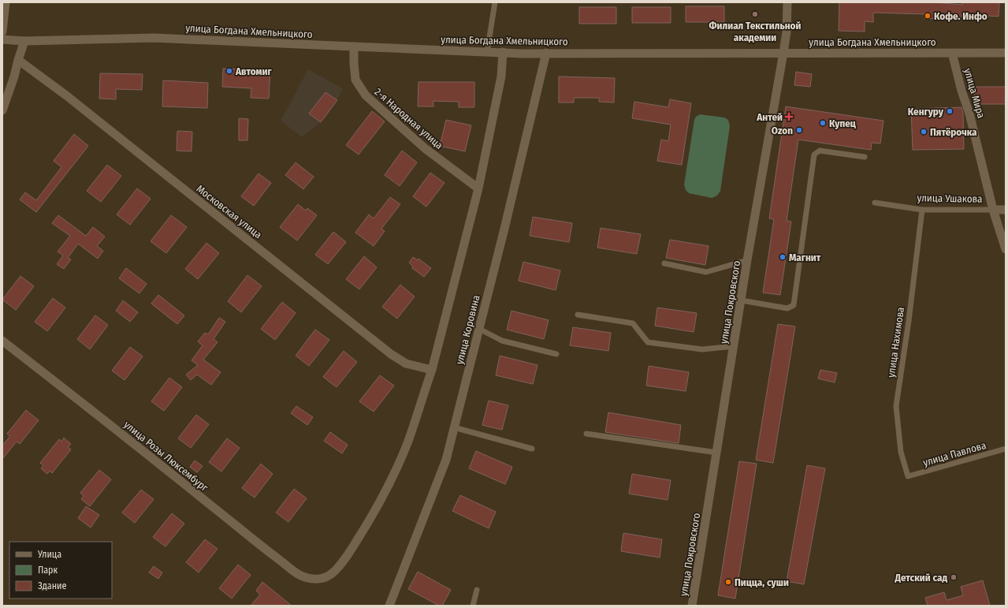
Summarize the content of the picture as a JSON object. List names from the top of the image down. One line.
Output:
{"streets":{"street":["улица Богдана Хмельницкого","улица Мира","2-я Народная улица","улица Ушакова","Московская улица","улица Покровского","улица Коровина","улица Розы Люксембург"],"lane":["улица Нахимова","улица Павлова"]},"crossings":[["улица Богдана Хмельницкого","улица Мира"],["улица Богдана Хмельницкого","2-я Народная улица"],["улица Богдана Хмельницкого","улица Покровского"],["улица Богдана Хмельницкого","улица Коровина"],["улица Мира","улица Ушакова"],["улица Ушакова","улица Нахимова"],["Московская улица","улица Розы Люксембург"],["улица Нахимова","улица Павлова"]],"places":{"other":["Филиал Текстильной академии","Кофе. Инфо","Автомиг","Кенгуру","Купец","Ozon","Пятёрочка","Магнит","Детский сад","Пицца, суши"],"health":["Антей"]},"legend":["Улица","Парк","Здание"]}
